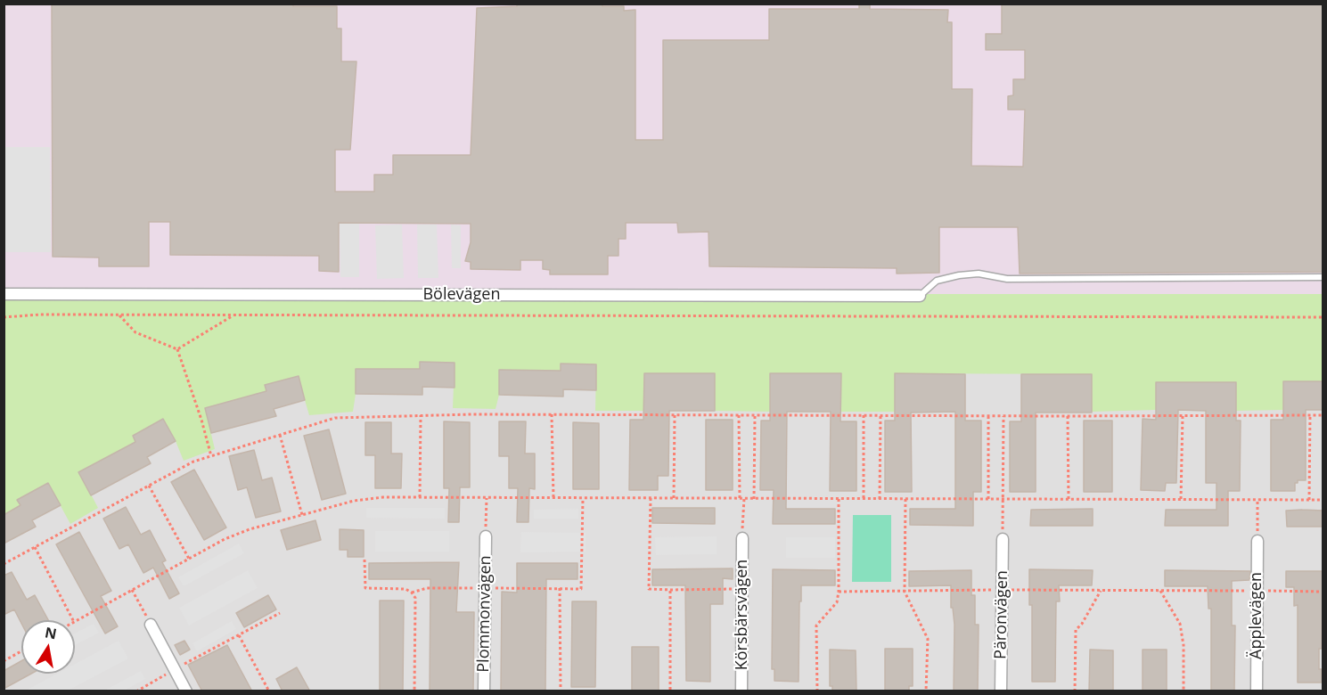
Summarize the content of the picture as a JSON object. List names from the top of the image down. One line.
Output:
{"streets":{"street":["Bölevägen","Plommonvägen","Körsbärsvägen","Päronvägen","Äpplevägen"]},"north":"top"}
